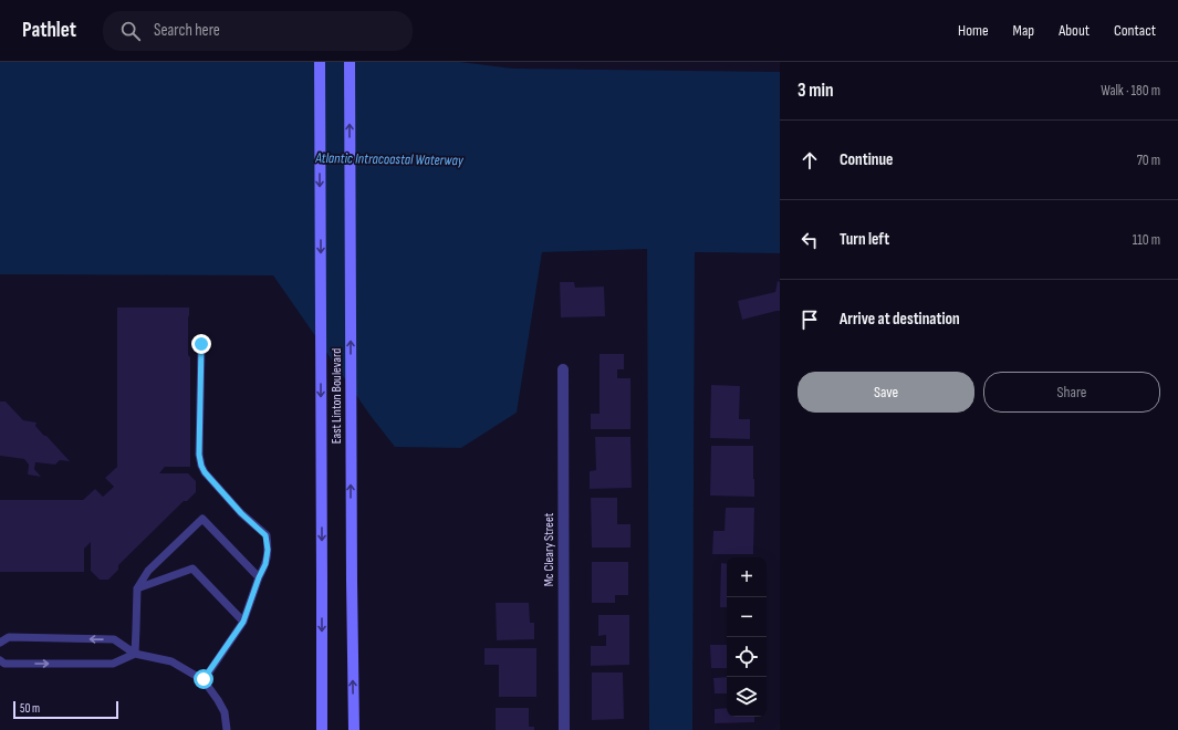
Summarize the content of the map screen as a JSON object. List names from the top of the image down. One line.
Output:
{"streets":{"main road":["East Linton Boulevard"],"street":["Mc Cleary Street"]},"water":["Atlantic Intracoastal Waterway"],"scale_bar":"50 m","page":{"header":"Pathlet","search":"Search here","nav":["Home","Map","About","Contact"],"heading":["3 min","Walk · 180 m"],"list":[["Continue","70 m"],["Turn left","110 m"],"Arrive at destination"],"buttons":["Save","Share"],"map_buttons":["+","−"],"scale":"50 m"}}
